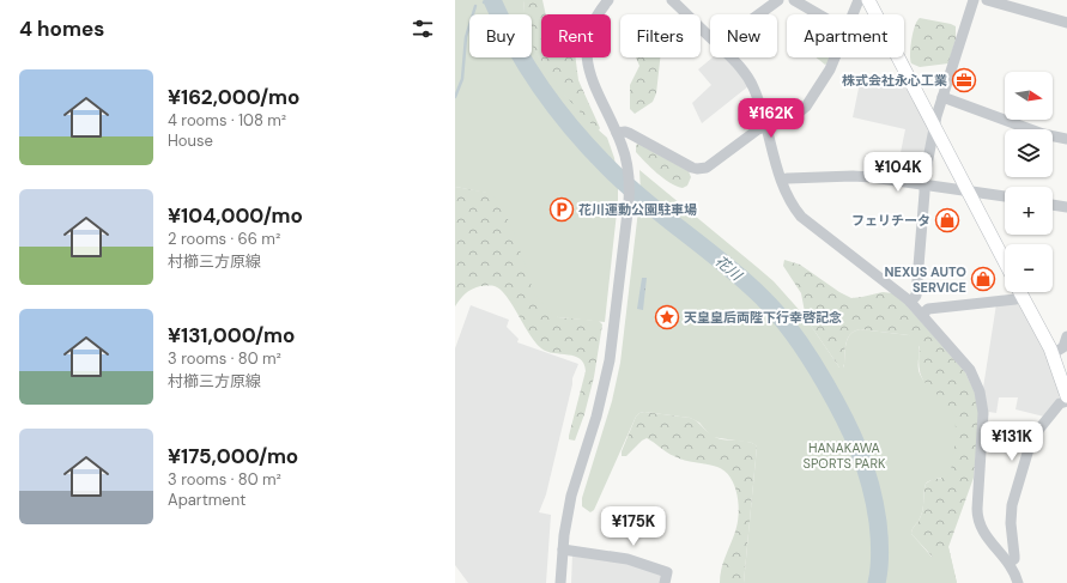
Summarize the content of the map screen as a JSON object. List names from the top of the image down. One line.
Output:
{"water":["花川"],"parks":["HANAKAWA SPORTS PARK"],"places":{"office":["株式会社永心工業"],"parking":["花川運動公園駐車場"],"shop":["フェリチータ","NEXUS AUTO SERVICE"],"place":["天皇皇后両陛下行幸啓記念"]},"north":"right","page":{"heading":"4 homes","chip":["Buy","Rent","Filters","New","Apartment"],"list":[{"name":"¥162,000/mo","note":"4 rooms · 108 m² · House"},{"name":"¥104,000/mo","note":"2 rooms · 66 m² · 村櫛三方原線"},{"name":"¥131,000/mo","note":"3 rooms · 80 m² · 村櫛三方原線"},{"name":"¥175,000/mo","note":"3 rooms · 80 m² · Apartment"}],"map_buttons":["+","−"],"price":["¥162K","¥104K","¥131K","¥175K"]}}
